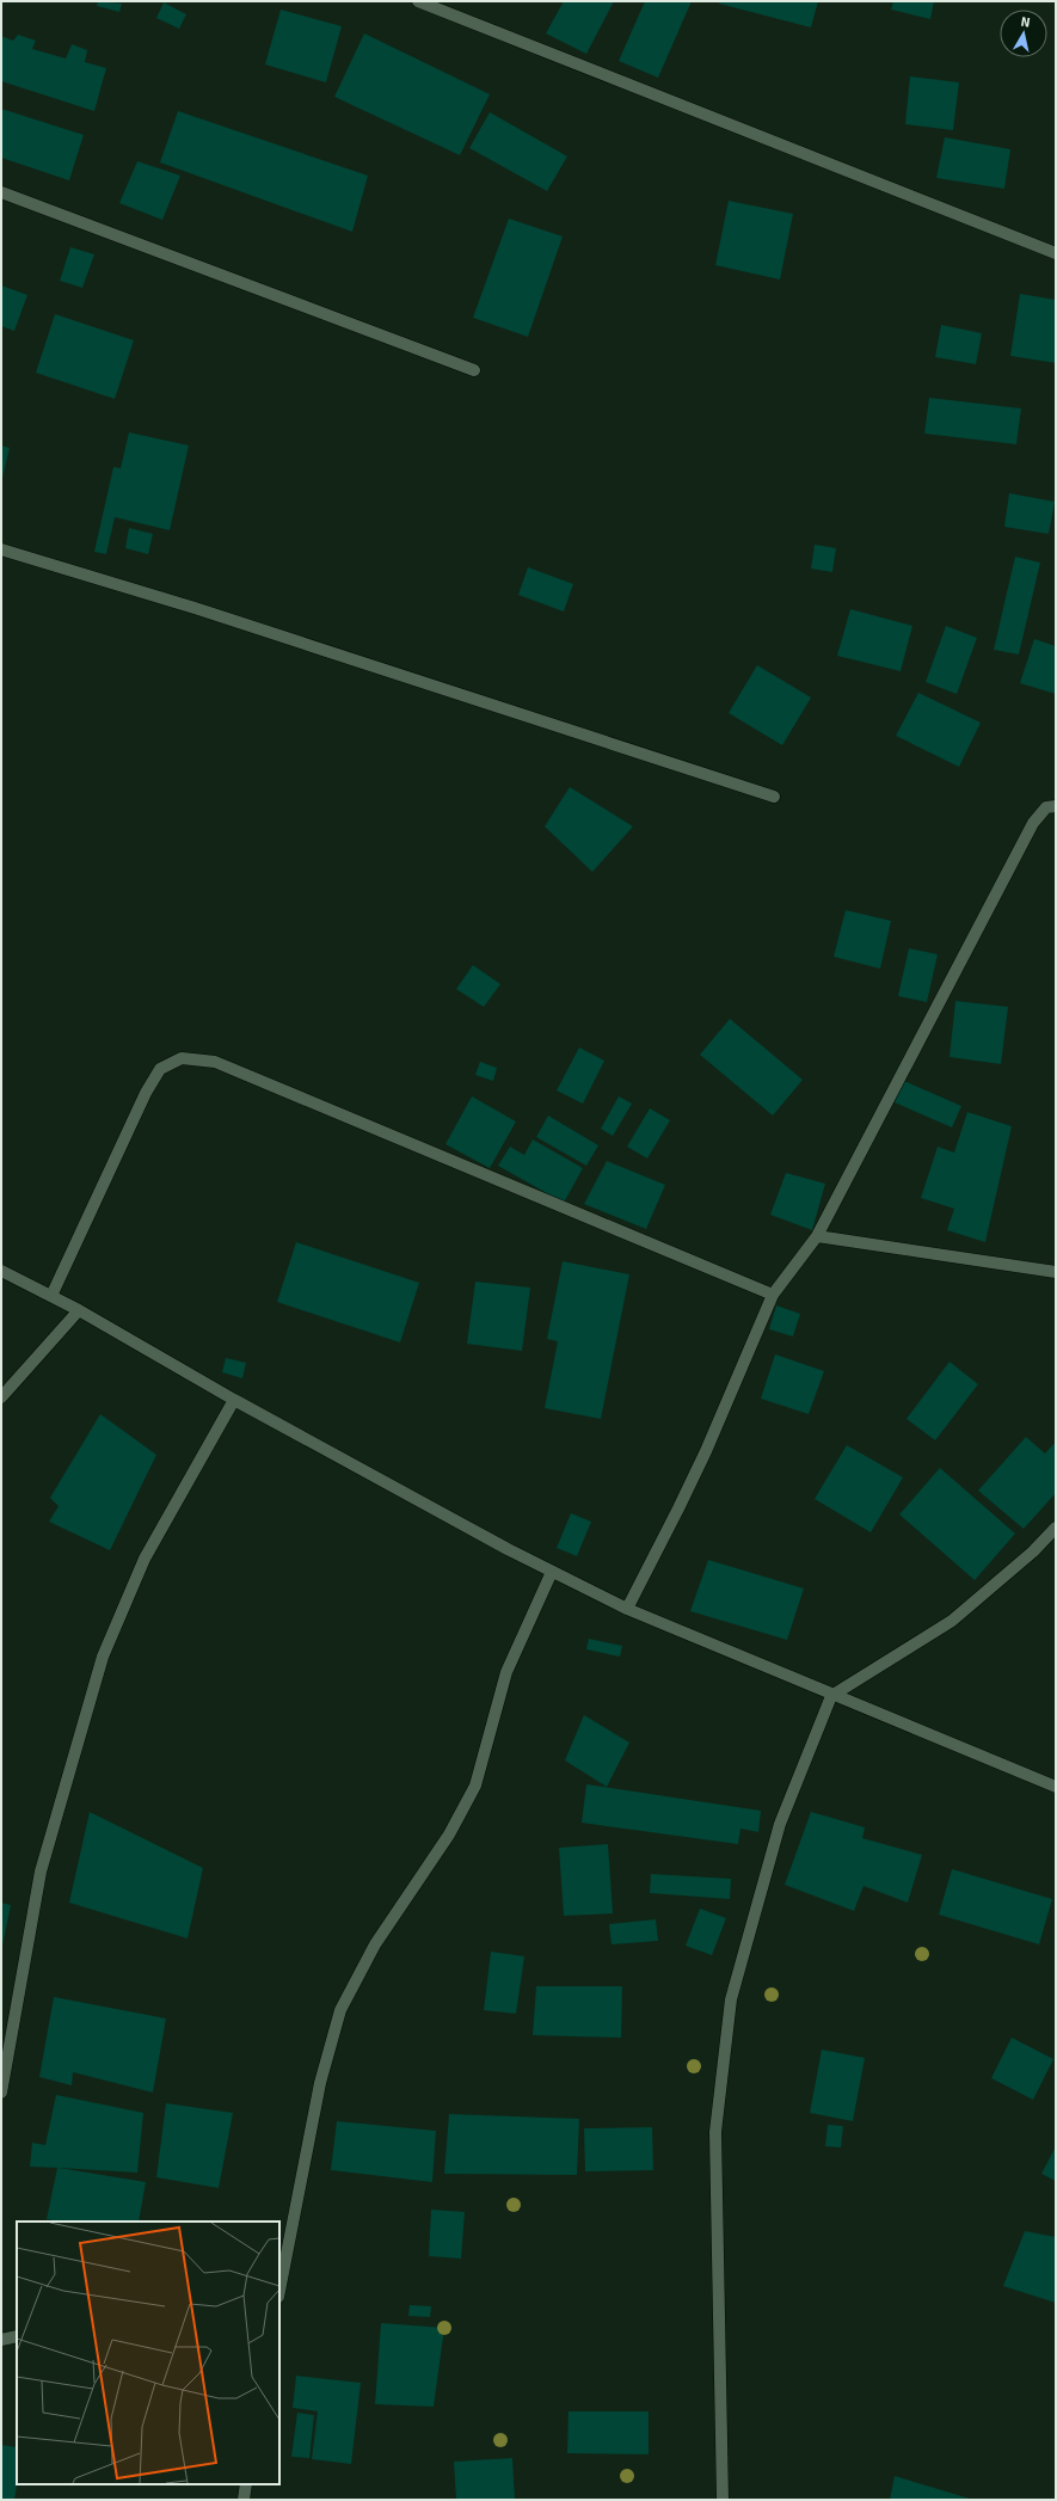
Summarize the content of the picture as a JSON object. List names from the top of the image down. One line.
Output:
{"north":"top"}
